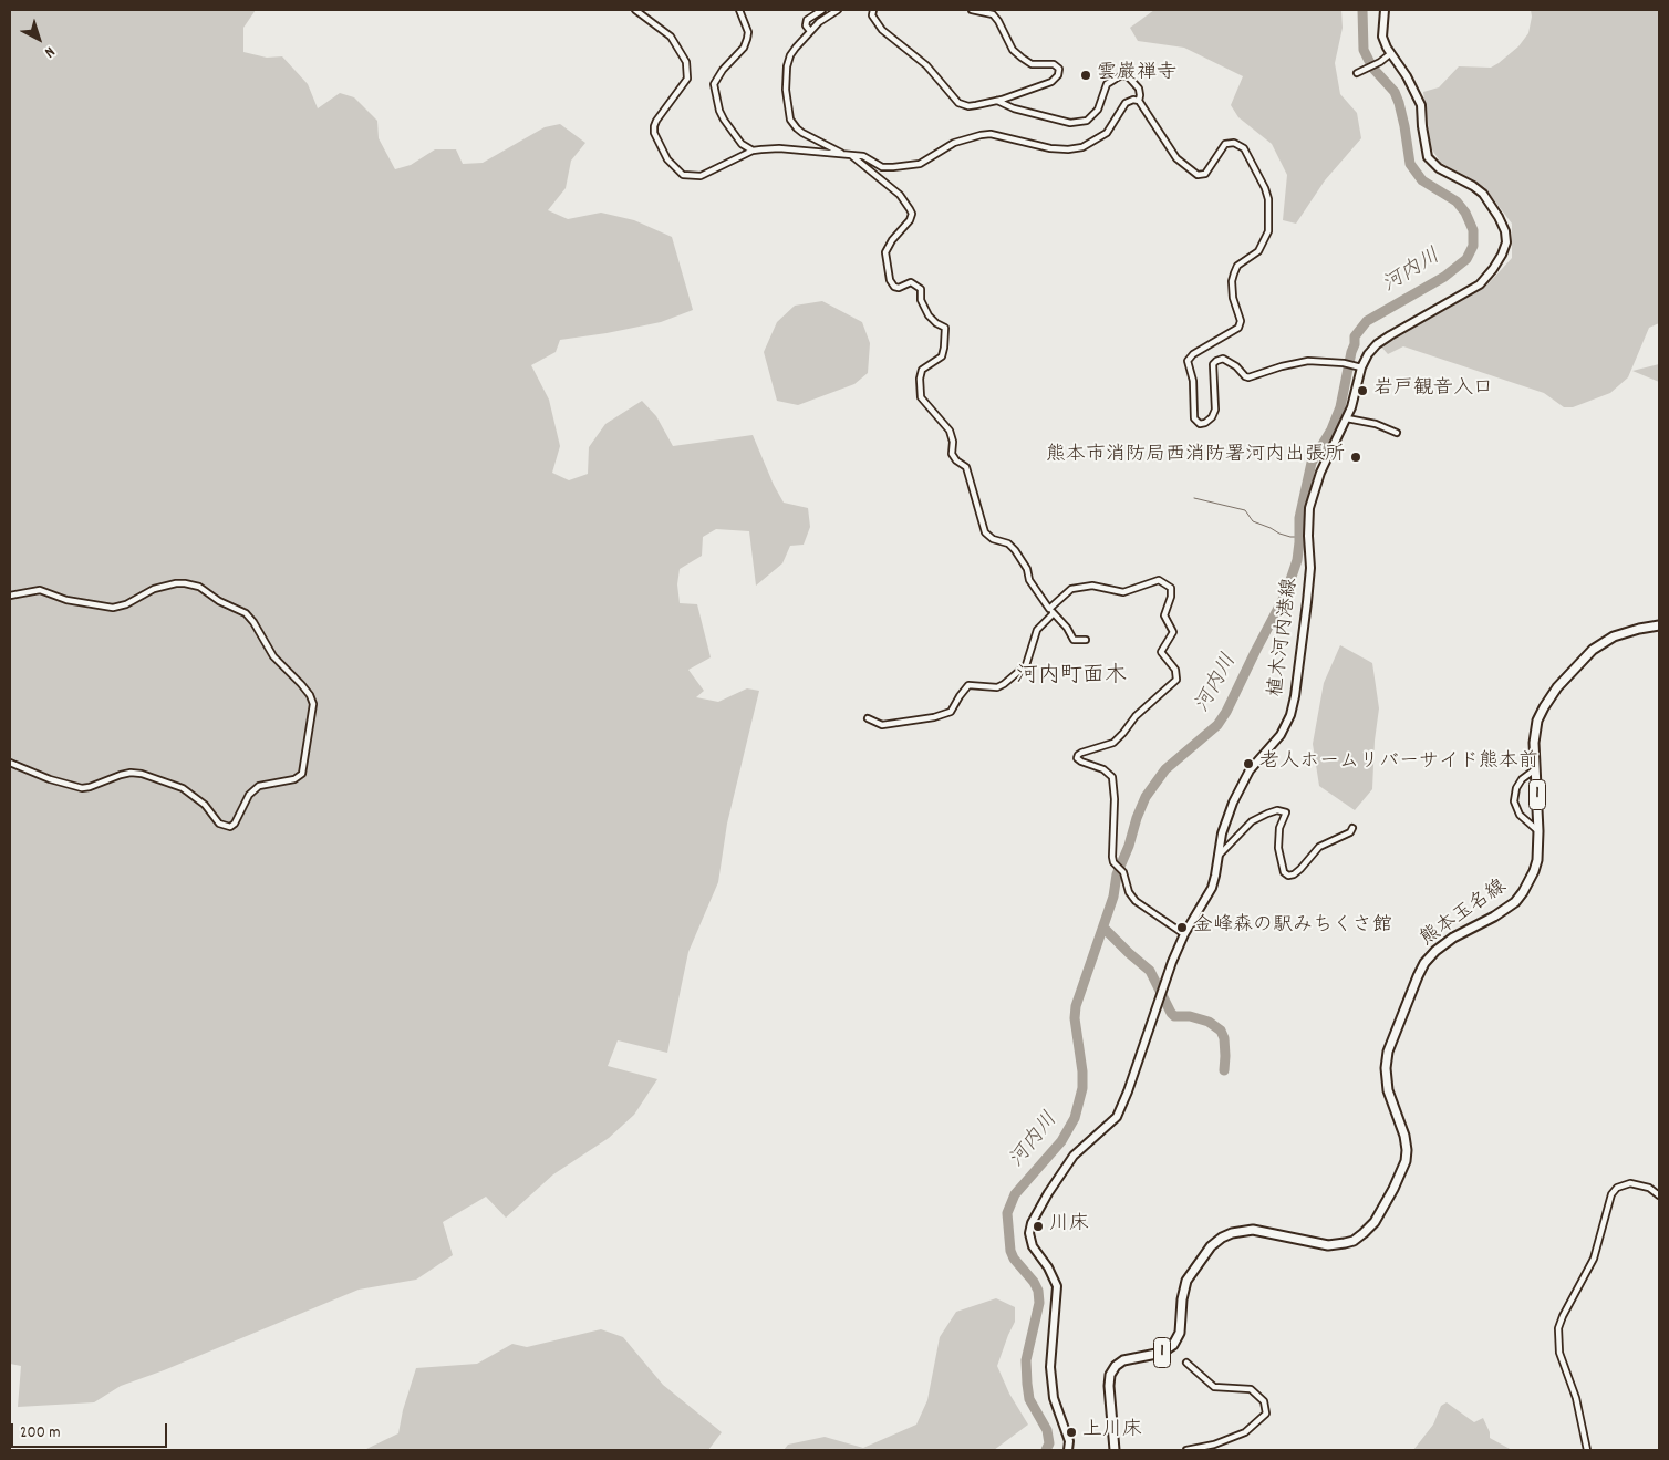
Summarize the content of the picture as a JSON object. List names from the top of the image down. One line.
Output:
{"streets":{"main road":["植木河内港線","1","熊本玉名線"]},"districts":["河内町面木"],"water":["河内川"],"places":["雲巌禅寺","岩戸観音入口","熊本市消防局西消防署河内出張所","老人ホームリバーサイド熊本前","金峰森の駅みちくさ館","川床","上川床"],"scale_bar":"200 m","north":"bottom right"}
